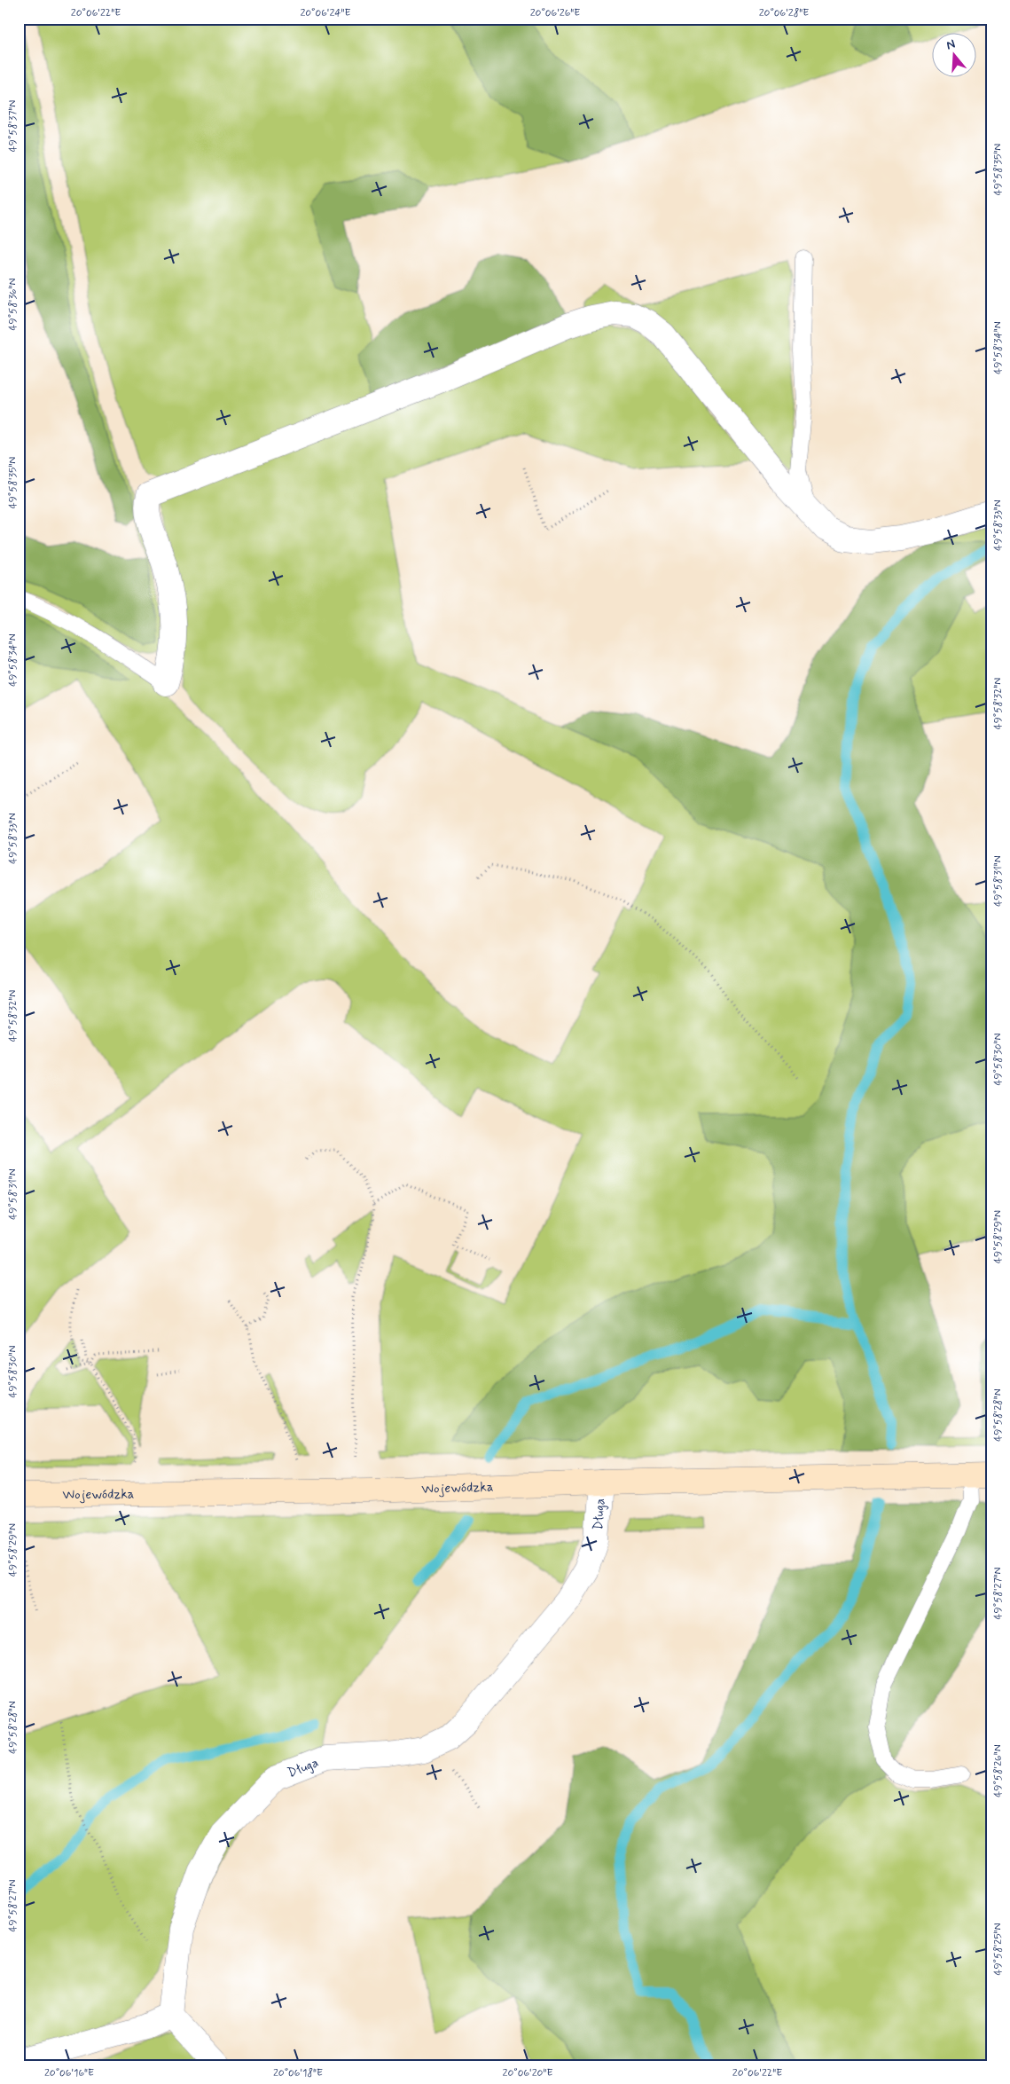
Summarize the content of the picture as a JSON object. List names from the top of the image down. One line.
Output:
{"streets":{"main road":["Wojewódzka"],"street":["Długa"]},"crossings":[["Wojewódzka","Długa"]],"north":"top","coordinates":["20°06'22\"E","20°06'24\"E","20°06'26\"E","20°06'28\"E","49°58'37\"N","49°58'35\"N","49°58'36\"N","49°58'34\"N","49°58'33\"N","49°58'32\"N","49°58'31\"N","49°58'30\"N","49°58'29\"N","49°58'28\"N","49°58'27\"N","49°58'26\"N","49°58'25\"N","20°06'16\"E","20°06'18\"E","20°06'20\"E"]}
